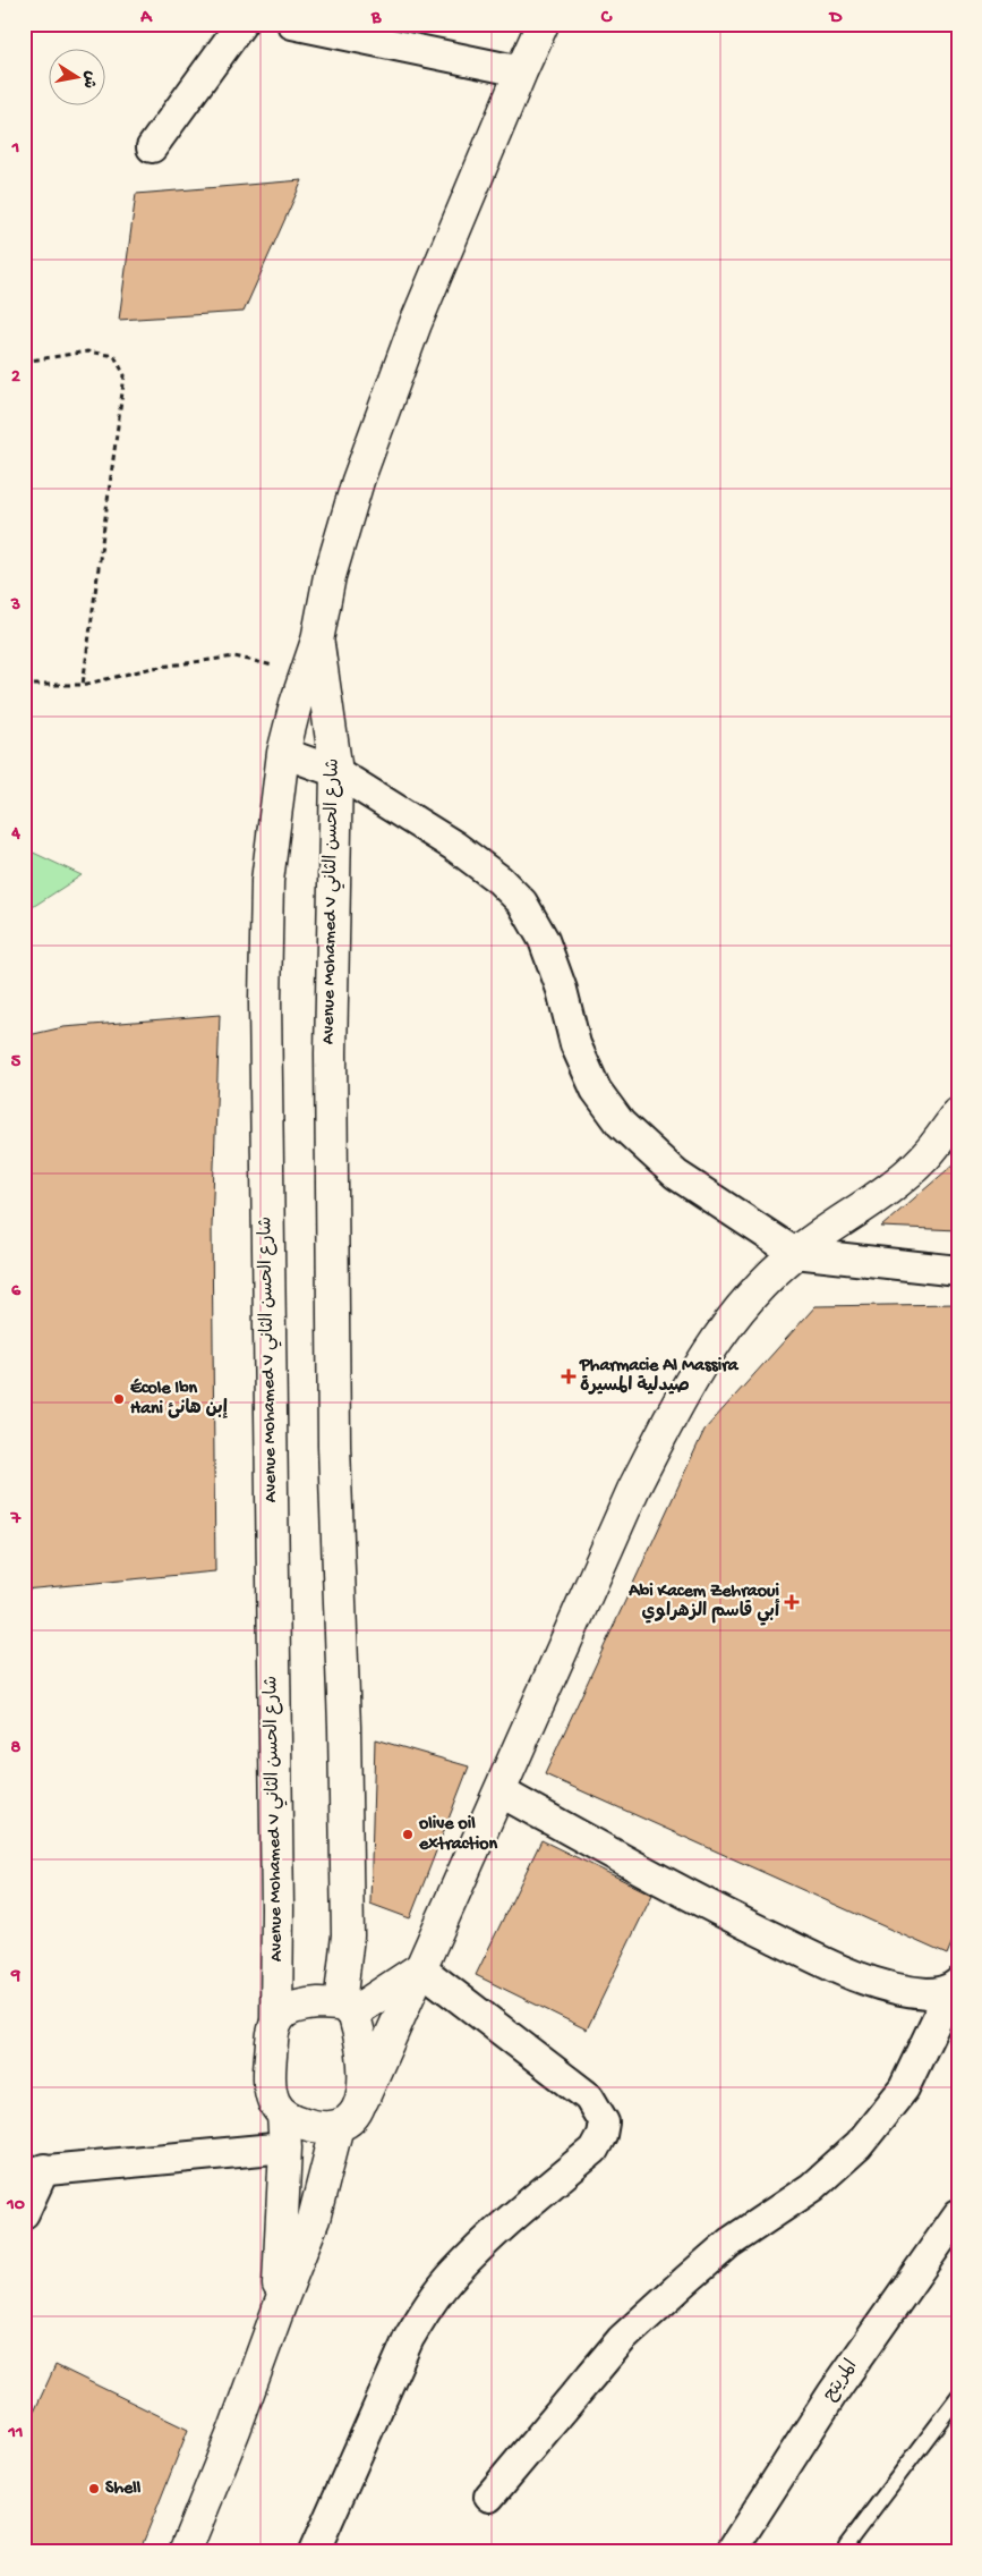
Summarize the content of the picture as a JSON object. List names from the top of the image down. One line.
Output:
{"streets":{"main road":["Avenue Mohamed V شارع الحسن الثاني"],"street":["المريتح"]},"places":{"health":["Pharmacie Al Massira صيدلية المسيرة","Abi Kacem Zehraoui أبي قاسم الزهراوي"],"other":["École Ibn Hani إبن هانئ","olive oil extraction","Shell"]},"north":"right","grid":{"columns":["A","B","C","D"],"rows":["1","2","3","4","5","6","7","8","9","10","11"]}}
